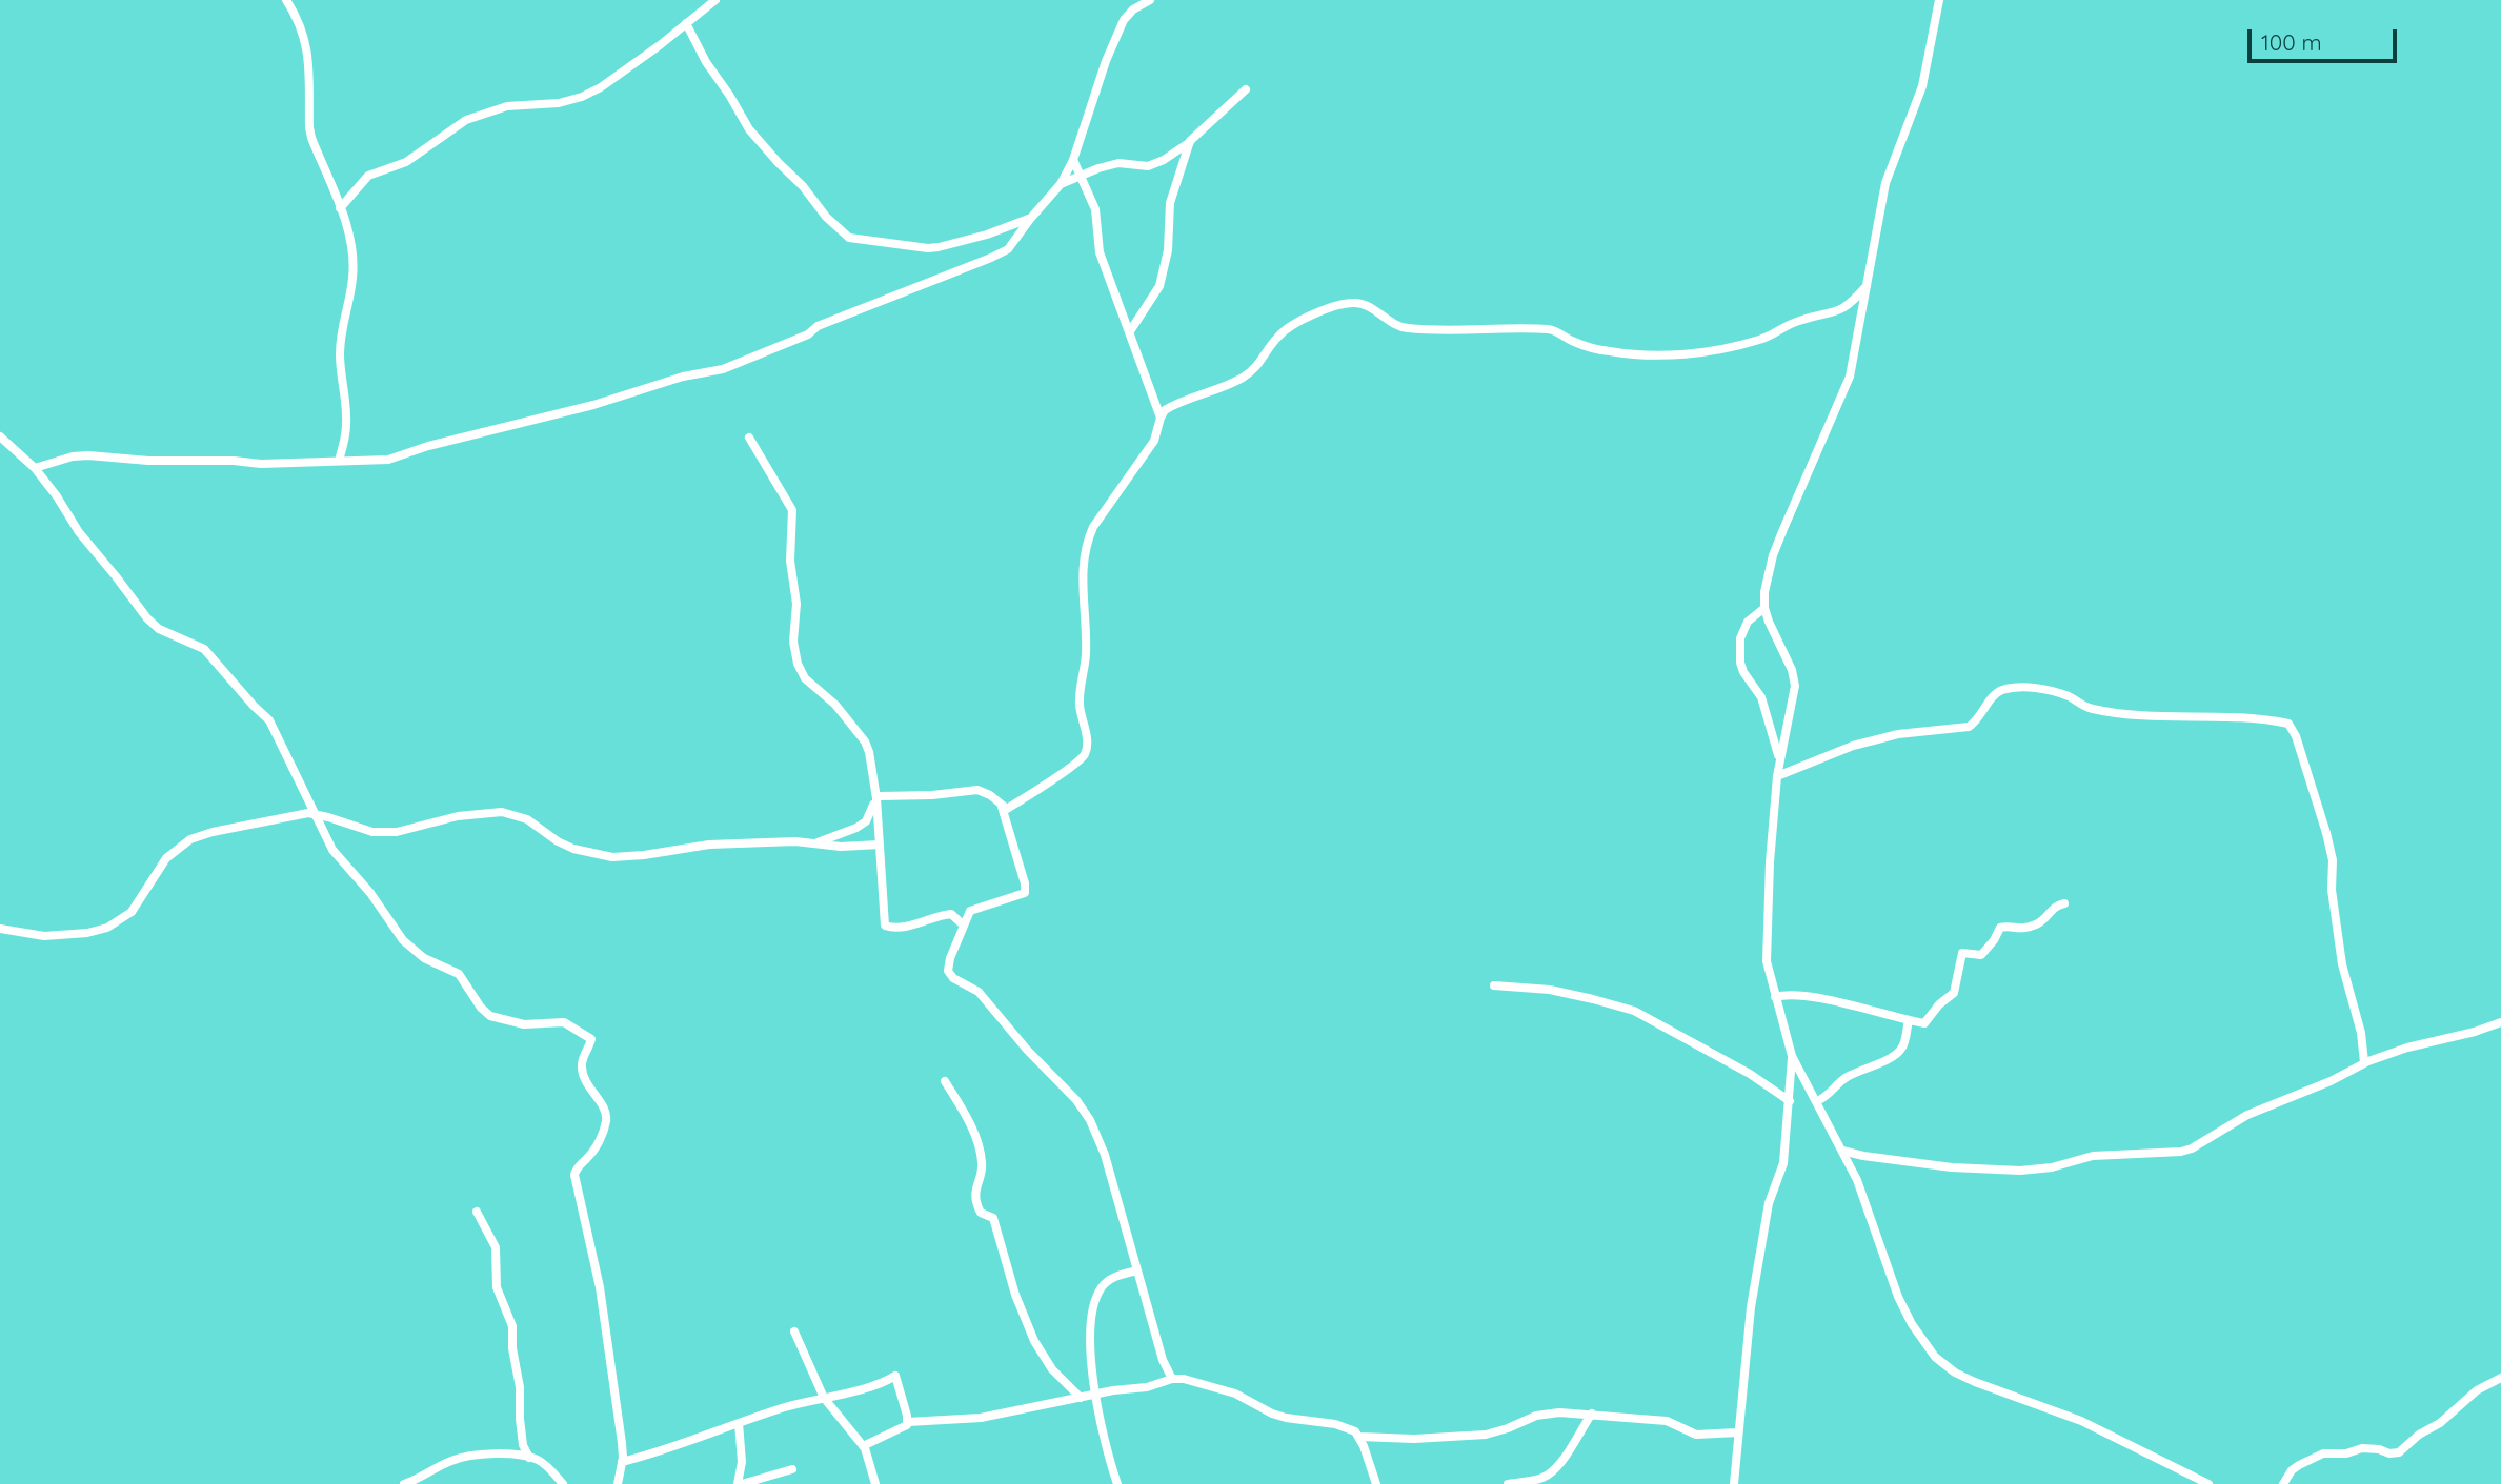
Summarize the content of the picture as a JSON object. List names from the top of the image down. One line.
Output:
{"scale_bar":"100 m"}
